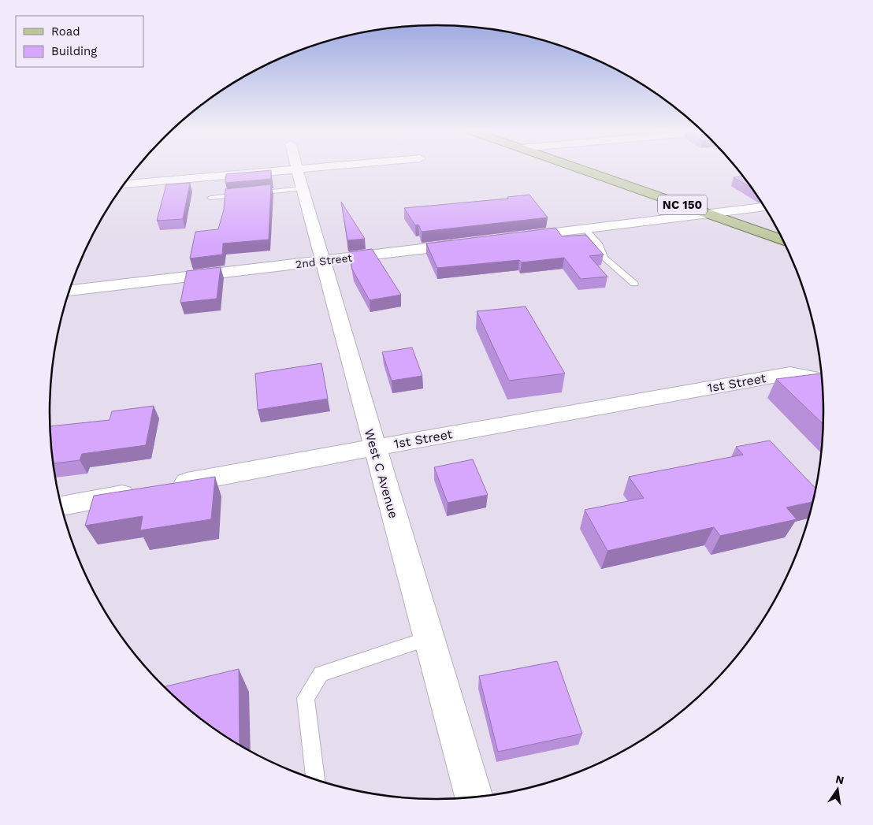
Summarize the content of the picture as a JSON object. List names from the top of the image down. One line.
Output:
{"streets":{"main road":["NC 150"],"street":["2nd Street","1st Street","West C Avenue"]},"crossings":[["2nd Street","West C Avenue"],["1st Street","West C Avenue"]],"legend":["Road","Building"],"north":"top"}
